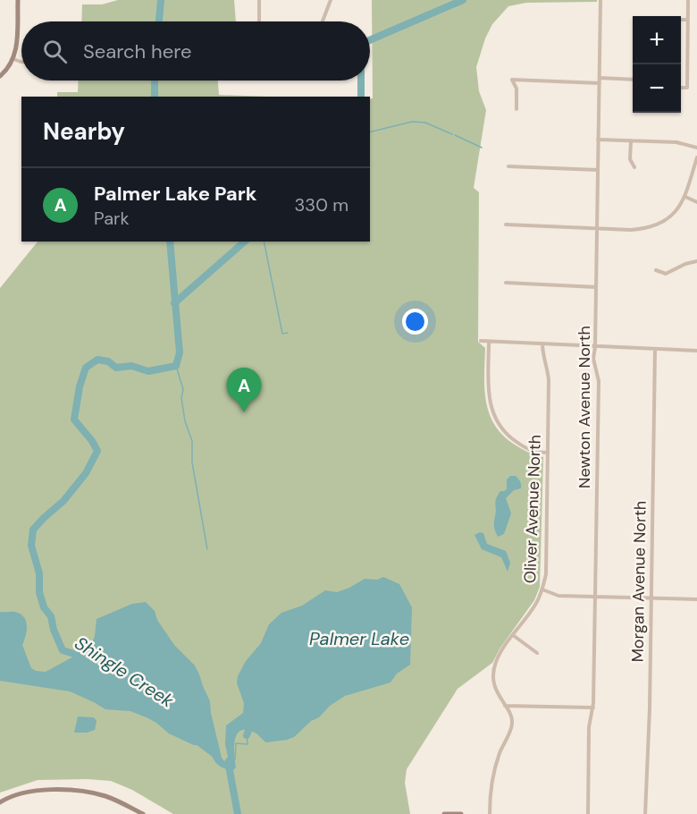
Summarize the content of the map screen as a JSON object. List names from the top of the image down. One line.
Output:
{"streets":{"street":["Newton Avenue North","Oliver Avenue North","Morgan Avenue North"]},"water":["Palmer Lake","Shingle Creek"],"page":{"map_buttons":["+","−"],"search":"Search here","heading":"Nearby","list":[{"mark":"A","name":"Palmer Lake Park","note":"Park","value":"330 m"}],"pins":"A"}}
